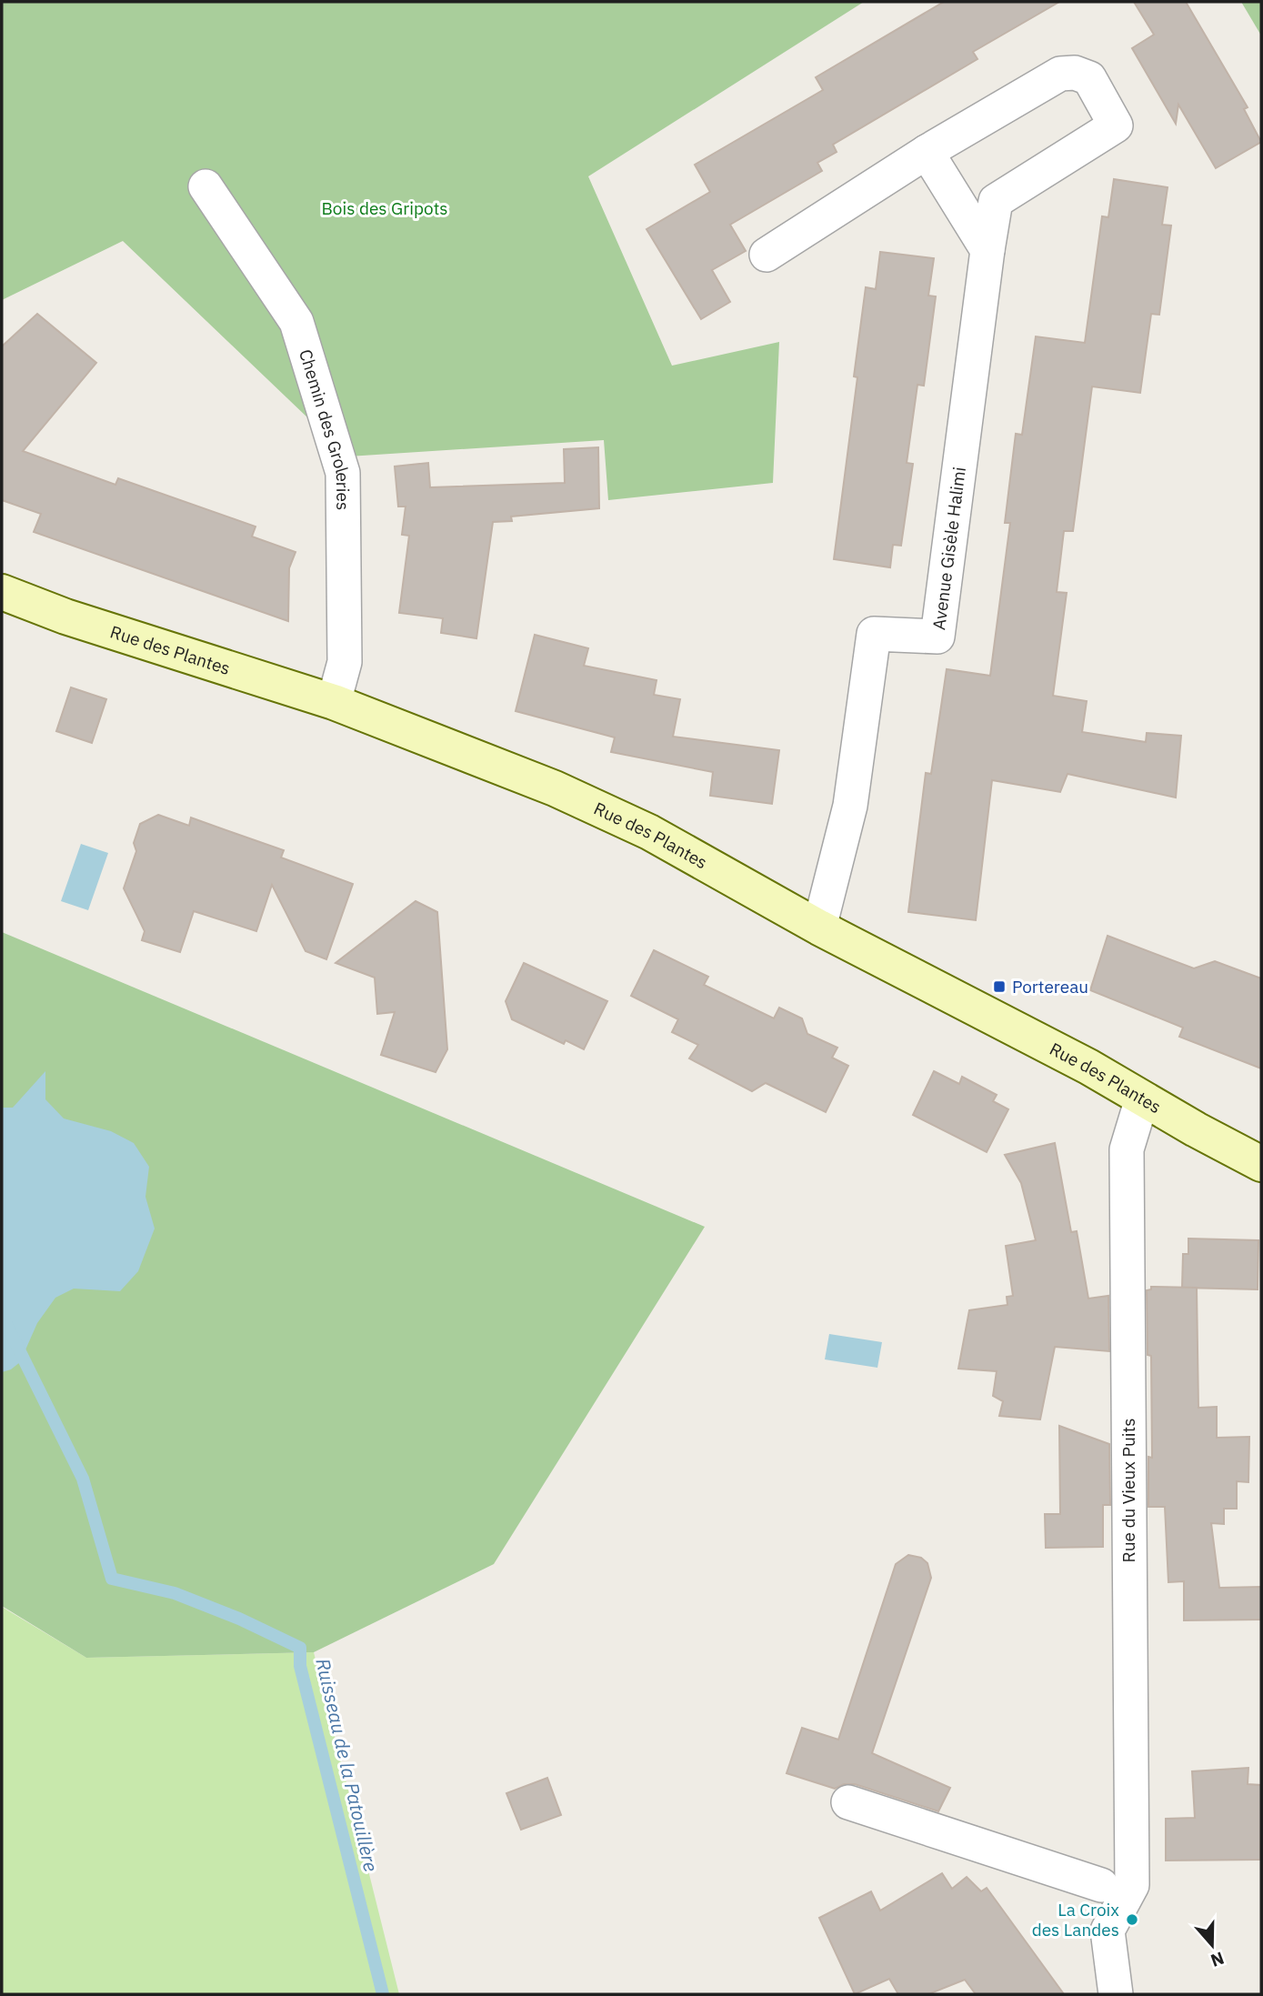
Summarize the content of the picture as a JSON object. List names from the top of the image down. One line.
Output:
{"streets":{"street":["Chemin des Groleries","Avenue Gisèle Halimi","Rue des Plantes","Rue du Vieux Puits"]},"crossings":[["Chemin des Groleries","Rue des Plantes"],["Avenue Gisèle Halimi","Rue des Plantes"],["Rue des Plantes","Rue du Vieux Puits"]],"water":["Ruisseau de la Patouillère"],"parks":["Bois des Gripots"],"places":{"transit":["Portereau"],"other":["La Croix des Landes"]},"north":"bottom"}
